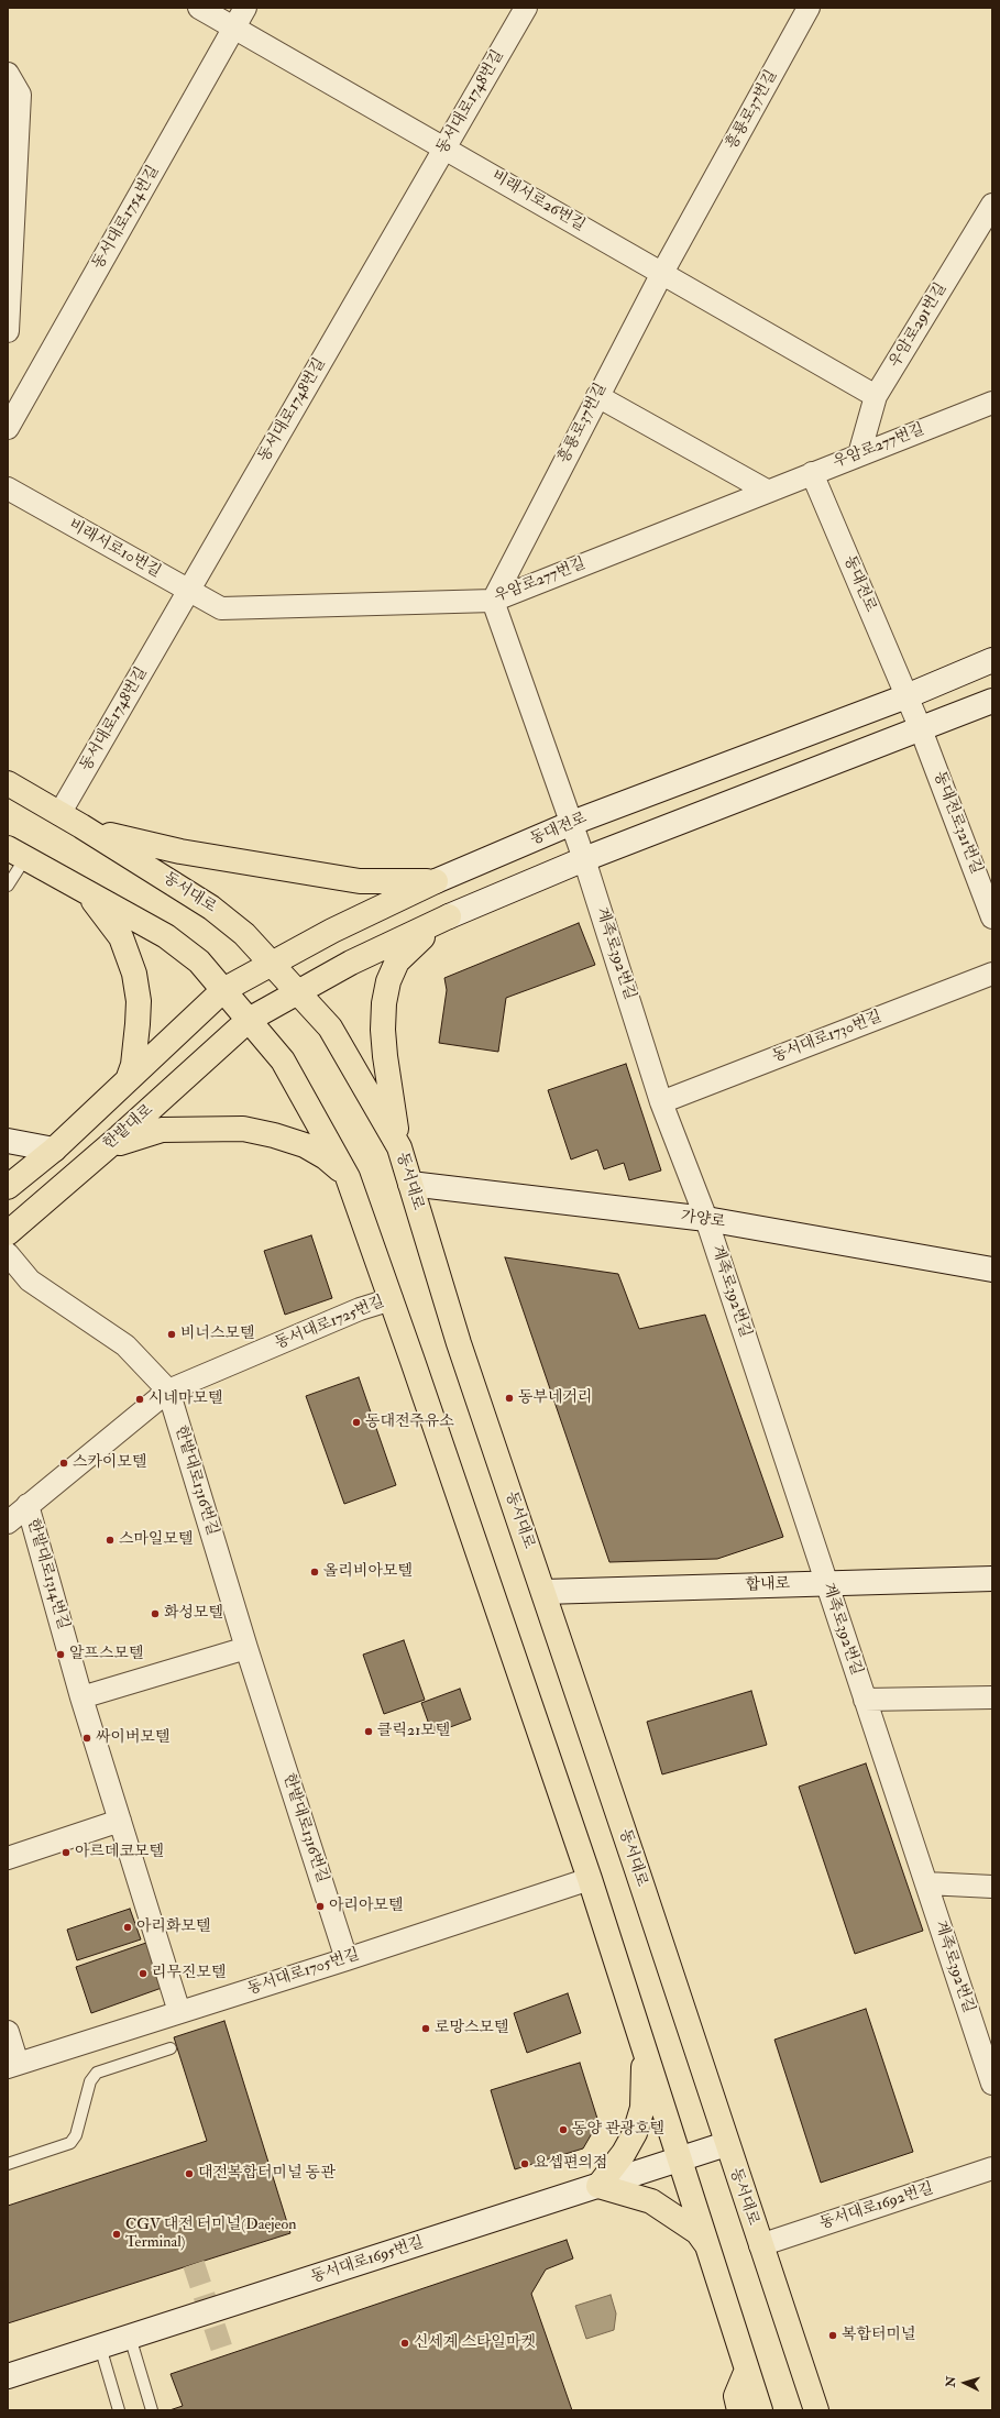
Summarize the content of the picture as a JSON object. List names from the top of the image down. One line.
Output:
{"streets":{"main road":["동대전로","동서대로","한밭대로"],"street":["동서대로1748번길","흥룡로37번길","비래서로26번길","동서대로1754번길","우암로291번길","우암로277번길","비래서로10번길","동대전로321번길","계족로392번길","동서대로1730번길","가양로","동서대로1725번길","한밭대로1316번길","한밭대로1314번길","합내로","동서대로1705번길","동서대로1692번길","동서대로1695번길"]},"crossings":[["동서대로1748번길","비래서로26번길"],["동서대로1748번길","비래서로10번길"],["동서대로1748번길","동서대로"],["흥룡로37번길","비래서로26번길"],["흥룡로37번길","우암로277번길"],["비래서로26번길","동서대로1754번길"],["비래서로26번길","우암로291번길"],["우암로291번길","우암로277번길"],["우암로277번길","비래서로10번길"],["우암로277번길","동대전로"],["동대전로","동대전로321번길"],["동대전로","동서대로"],["동서대로","가양로"],["동서대로","합내로"],["동서대로","동서대로1692번길"],["동서대로","동서대로1695번길"],["계족로392번길","동서대로1730번길"],["계족로392번길","가양로"],["계족로392번길","합내로"],["동서대로1725번길","한밭대로1316번길"],["동서대로1725번길","한밭대로1314번길"],["한밭대로1316번길","동서대로1705번길"],["한밭대로1314번길","동서대로1705번길"]],"places":["비너스모텔","동부네거리","시네마모텔","동대전주유소","스카이모텔","스마일모텔","올리비아모텔","화성모텔","알프스모텔","클릭21모텔","싸이버모텔","아르데코모텔","아리아모텔","아리화모텔","리무진모텔","로망스모텔","동양 관광호텔","요셉편의점","대전복합터미널 동관","CGV 대전 터미널(Daejeon Terminal)","복합터미널","신세계 스타일마켓"],"north":"left"}
